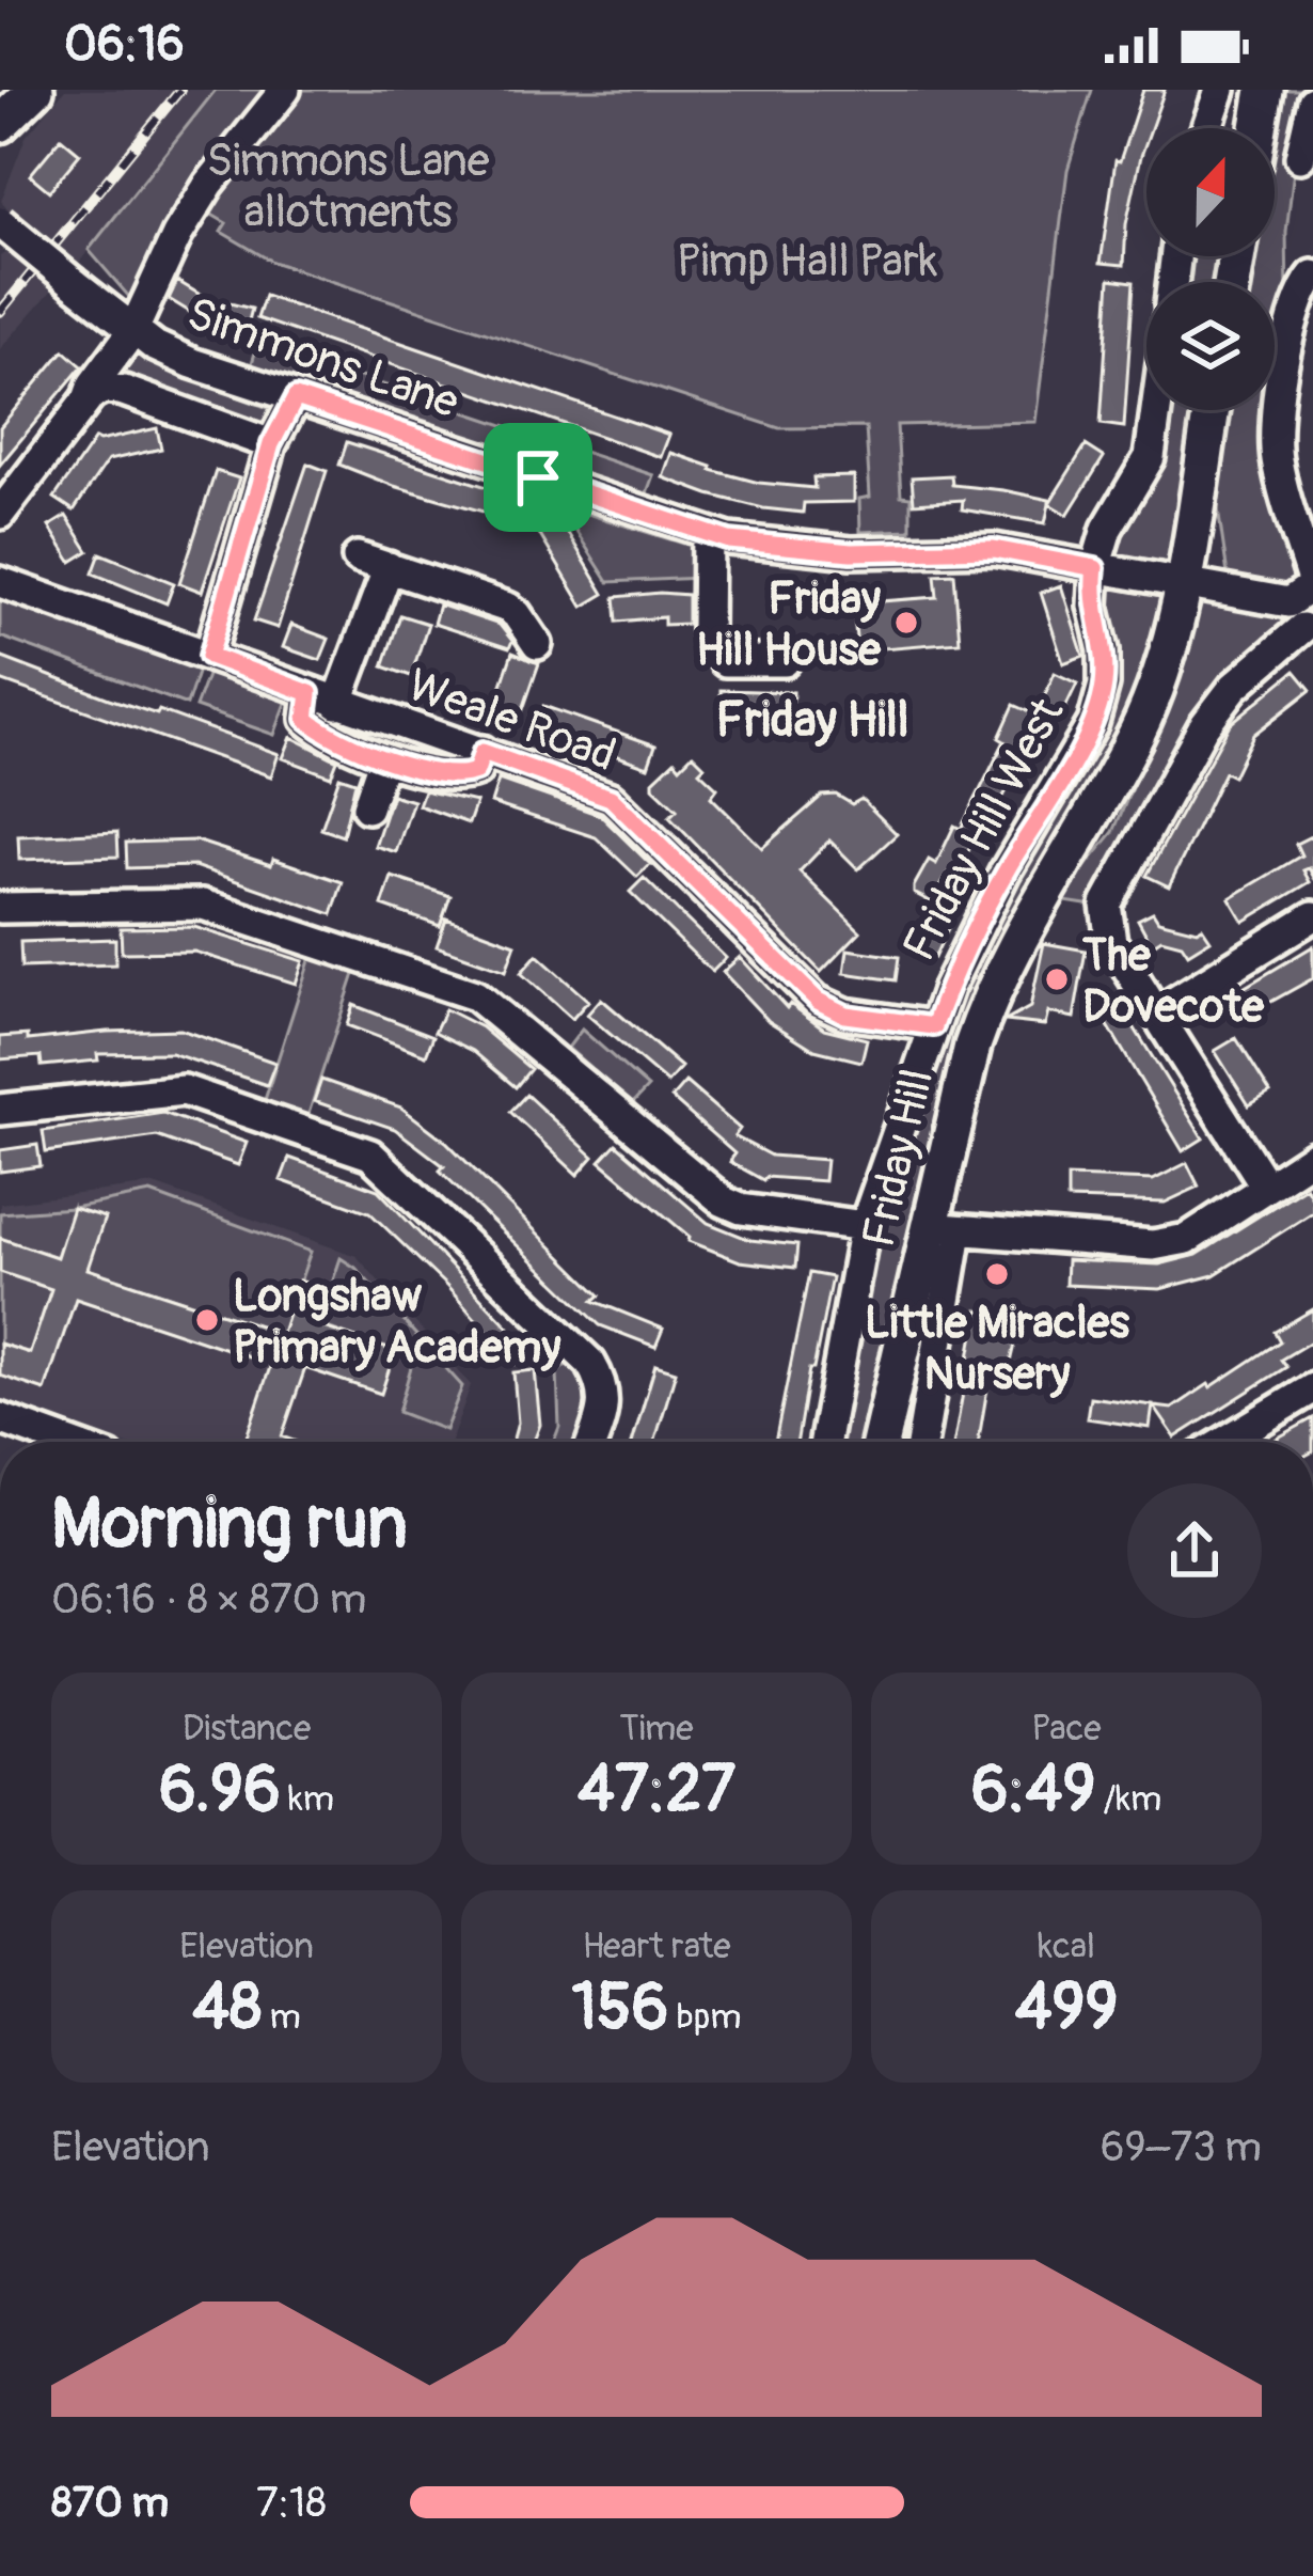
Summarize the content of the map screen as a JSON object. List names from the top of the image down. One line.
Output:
{"streets":{"main road":["Friday Hill"],"street":["Simmons Lane","Weale Road","Friday Hill West"]},"crossings":[["Simmons Lane","Friday Hill West"],["Simmons Lane","Friday Hill"],["Weale Road","Friday Hill West"]],"districts":["Friday Hill"],"parks":["Simmons Lane allotments","Pimp Hall Park"],"places":["Friday Hill House","The Dovecote","Little Miracles Nursery","Longshaw Primary Academy"],"north":"top","page":{"status":"06:16","heading":["Morning run","06:16 · 8 × 870 m"],"stats":[["Distance","6.96 km"],["Time","47:27"],["Pace","6:49 /km"],["Elevation","48 m"],["Heart rate","156 bpm"],["kcal","499"]],"chart":["Elevation","69–73 m"],"list":[{"name":"870 m","note":"7:18"}]}}
